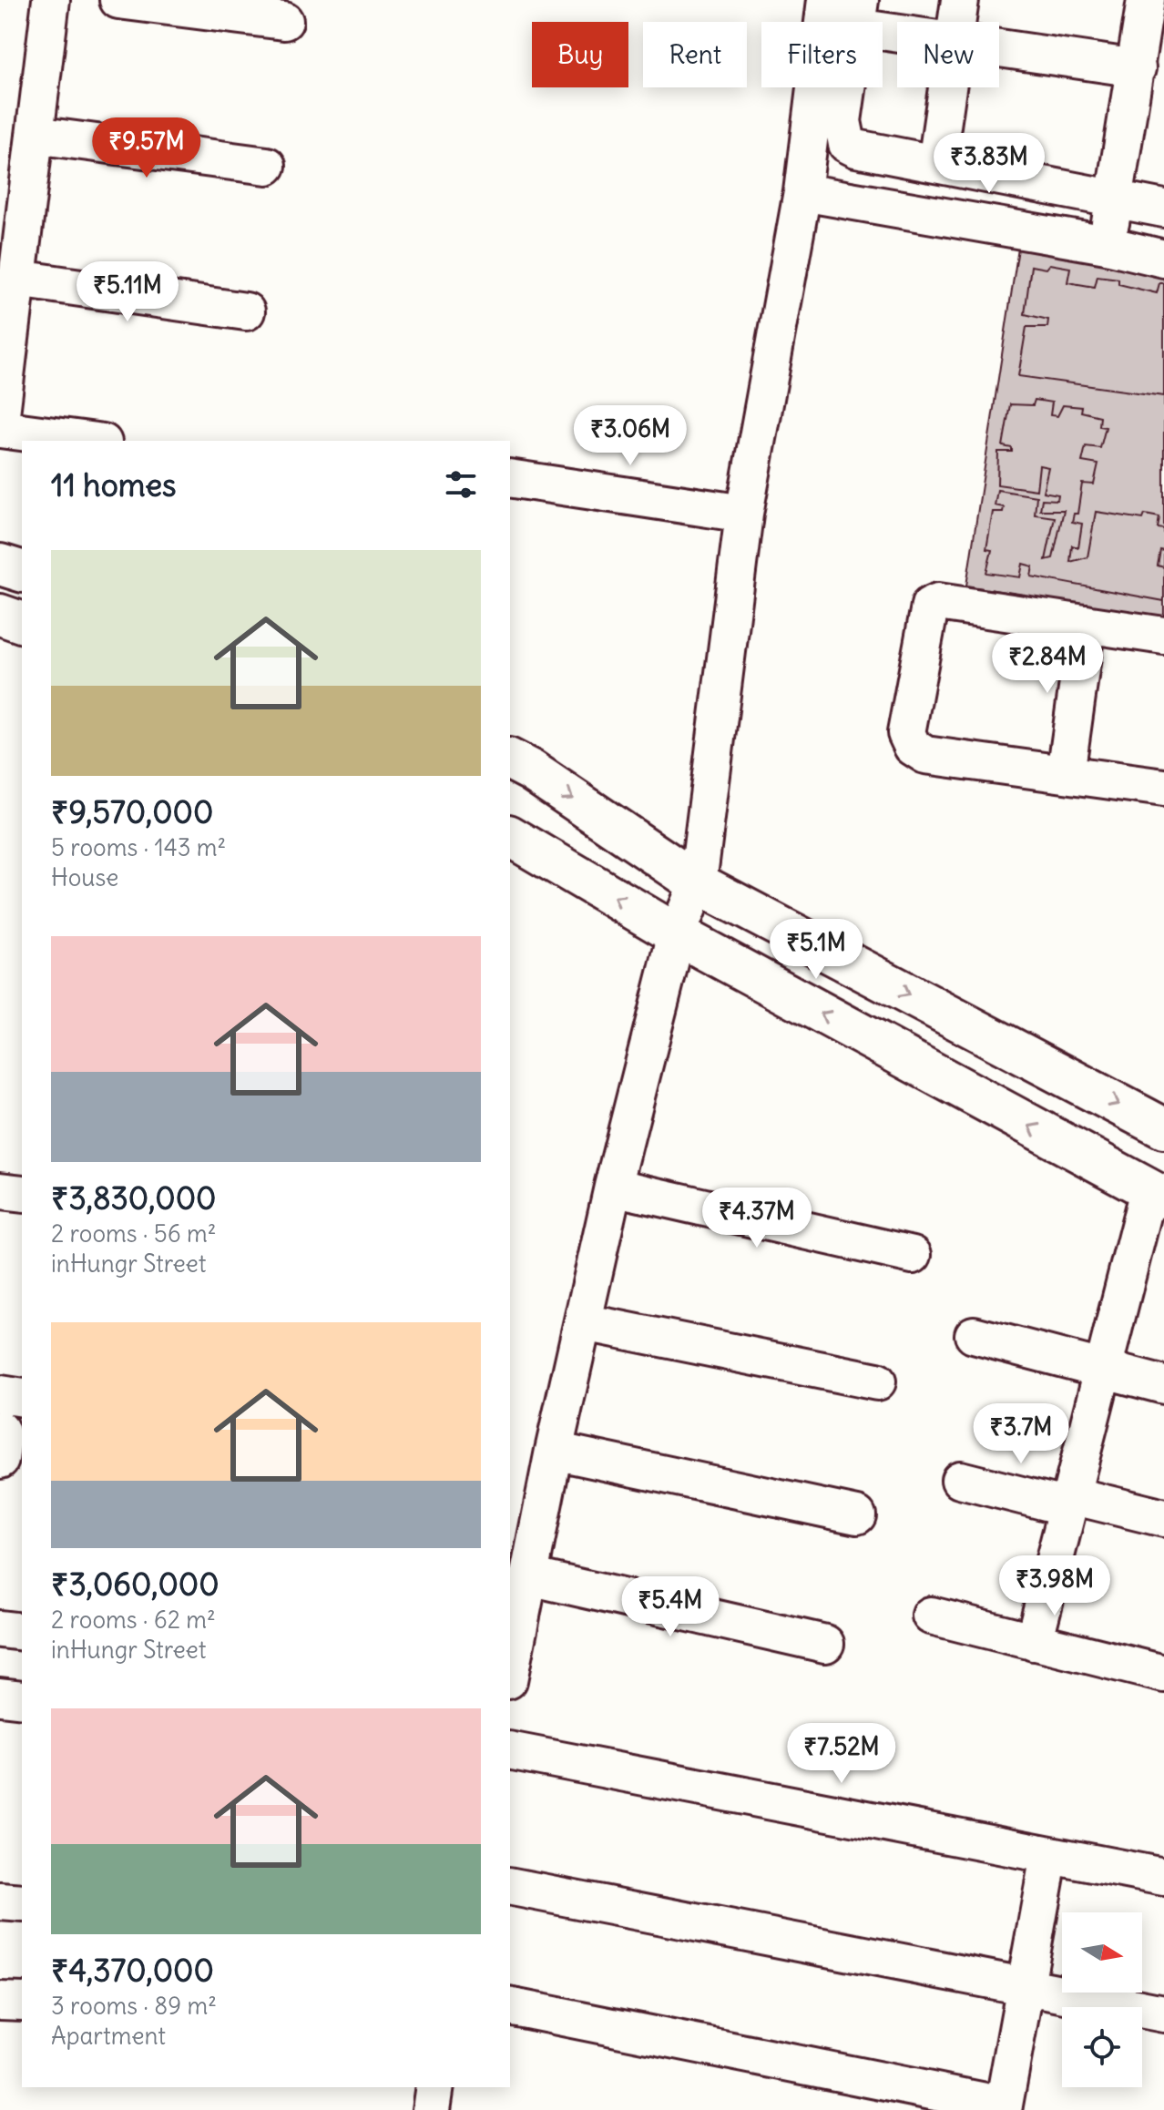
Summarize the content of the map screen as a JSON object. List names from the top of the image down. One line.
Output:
{"north":"right","page":{"chip":["Buy","Rent","Filters","New"],"price":["₹9.57M","₹3.83M","₹5.11M","₹3.06M","₹2.84M","₹5.1M","₹4.37M","₹3.7M","₹3.98M","₹5.4M","₹7.52M"],"heading":"11 homes","list":[{"name":"₹9,570,000","note":"5 rooms · 143 m² · House"},{"name":"₹3,830,000","note":"2 rooms · 56 m² · inHungr Street"},{"name":"₹3,060,000","note":"2 rooms · 62 m² · inHungr Street"},{"name":"₹4,370,000","note":"3 rooms · 89 m² · Apartment"}]}}
